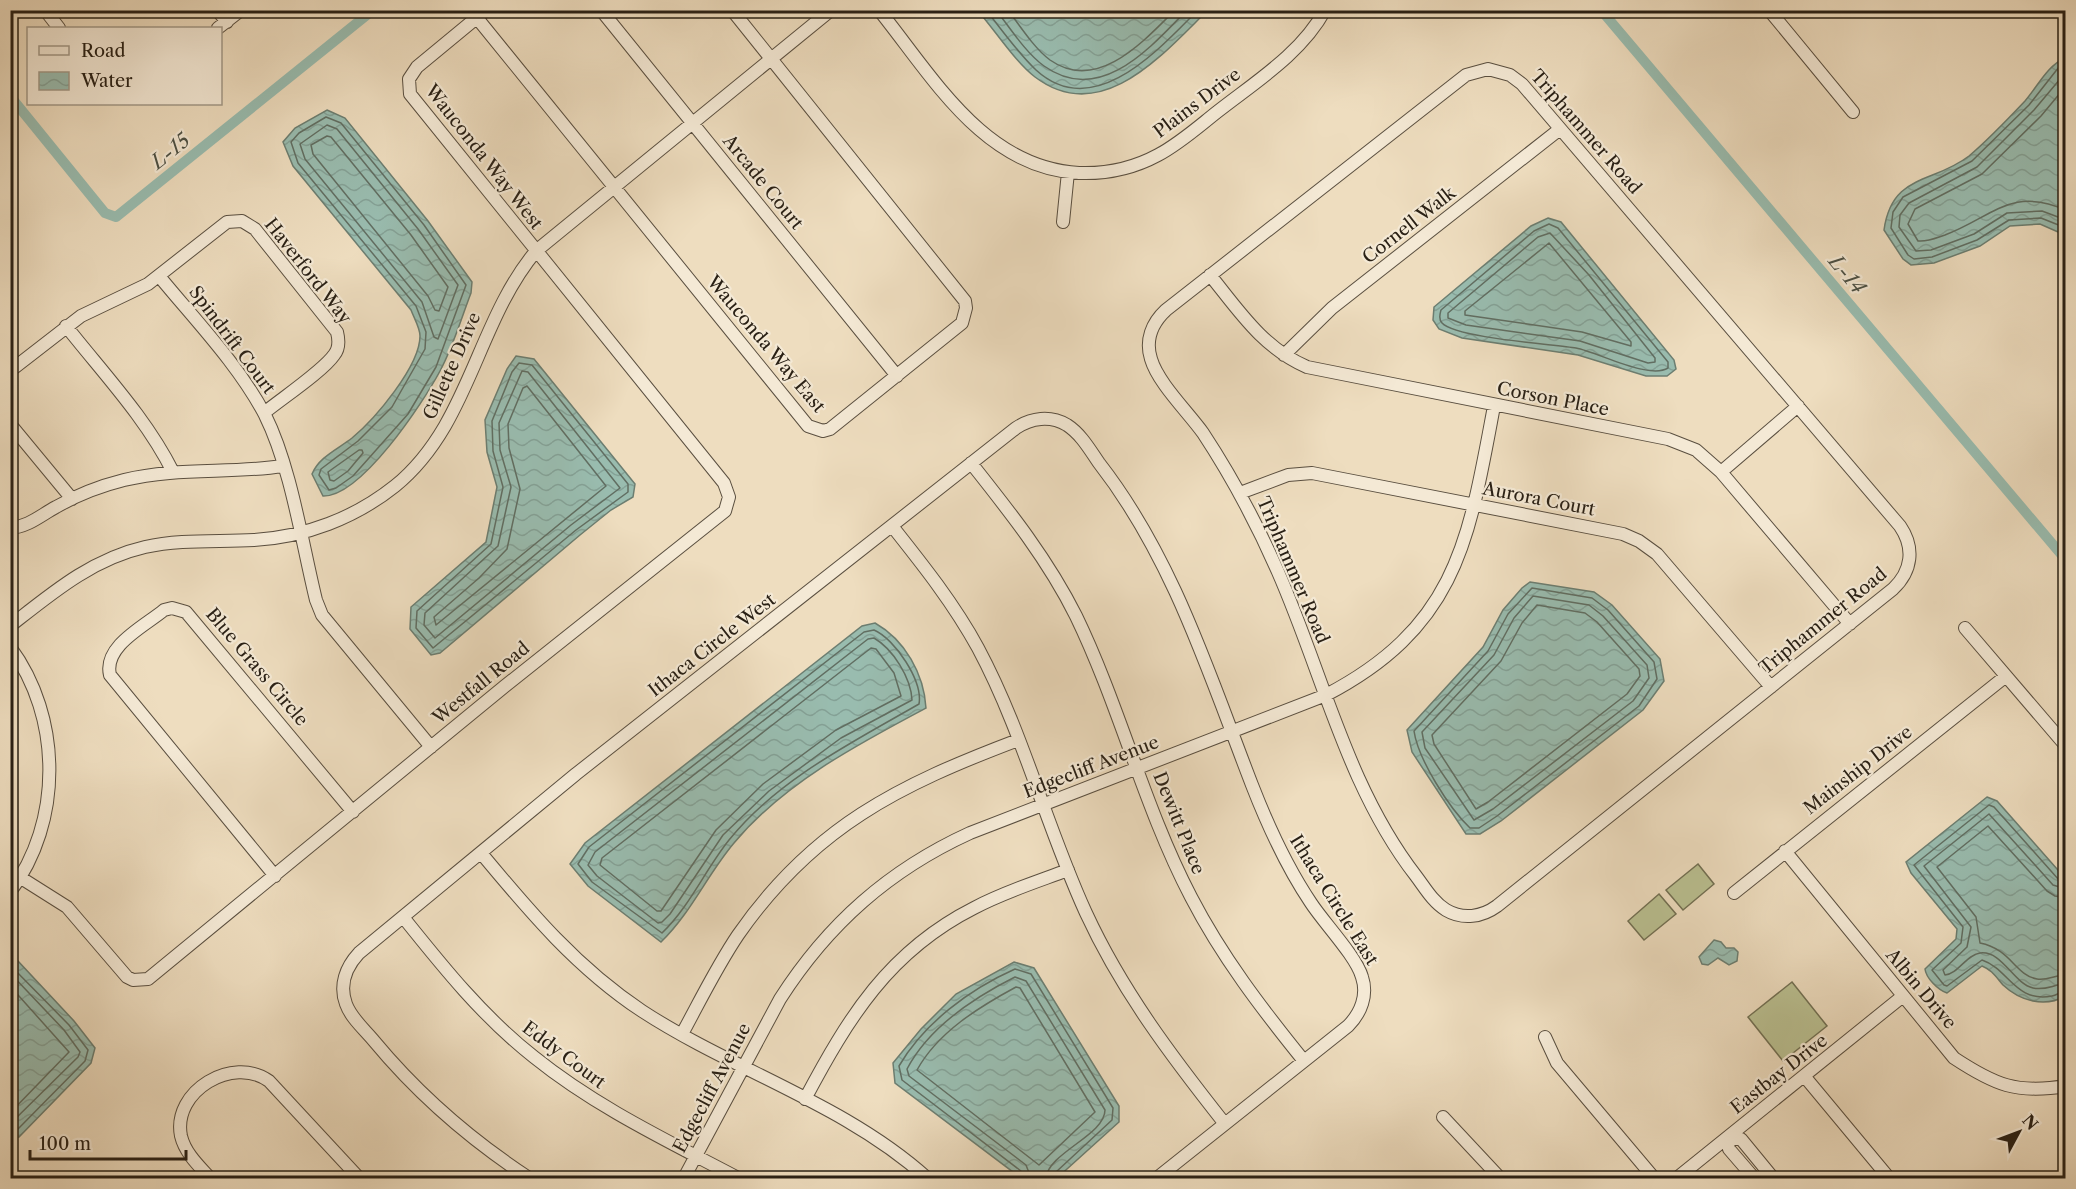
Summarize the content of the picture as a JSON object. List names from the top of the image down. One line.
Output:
{"streets":{"street":["Plains Drive","Triphammer Road","Wauconda Way West","Arcade Court","Cornell Walk","Haverford Way","Spindrift Court","Wauconda Way East","Gillette Drive","Corson Place","Aurora Court","Ithaca Circle West","Blue Grass Circle","Westfall Road","Edgecliff Avenue","Mainship Drive","Dewitt Place","Ithaca Circle East","Albin Drive","Eddy Court","Eastbay Drive"]},"crossings":[["Triphammer Road","Cornell Walk"],["Triphammer Road","Corson Place"],["Triphammer Road","Aurora Court"],["Triphammer Road","Edgecliff Avenue"],["Wauconda Way West","Wauconda Way East"],["Wauconda Way West","Gillette Drive"],["Wauconda Way West","Westfall Road"],["Arcade Court","Wauconda Way East"],["Arcade Court","Gillette Drive"],["Cornell Walk","Corson Place"],["Haverford Way","Spindrift Court"],["Spindrift Court","Gillette Drive"],["Spindrift Court","Westfall Road"],["Wauconda Way East","Gillette Drive"],["Gillette Drive","Westfall Road"],["Corson Place","Edgecliff Avenue"],["Aurora Court","Edgecliff Avenue"],["Ithaca Circle West","Edgecliff Avenue"],["Ithaca Circle West","Dewitt Place"],["Ithaca Circle West","Ithaca Circle East"],["Ithaca Circle West","Eddy Court"],["Blue Grass Circle","Westfall Road"],["Edgecliff Avenue","Dewitt Place"],["Edgecliff Avenue","Ithaca Circle East"],["Edgecliff Avenue","Eddy Court"],["Mainship Drive","Albin Drive"],["Dewitt Place","Ithaca Circle East"],["Albin Drive","Eastbay Drive"]],"water":["L-15","L-14"],"legend":["Road","Water"],"scale_bar":"100 m","north":"top right"}
